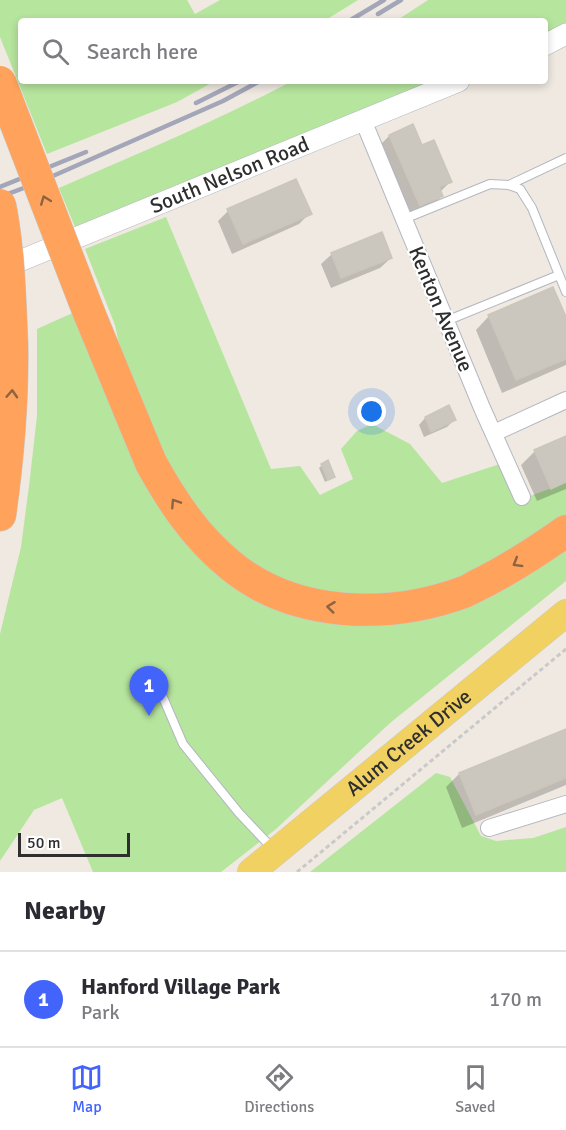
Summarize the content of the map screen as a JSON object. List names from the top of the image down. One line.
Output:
{"streets":{"main road":["Alum Creek Drive"],"street":["South Nelson Road","Kenton Avenue"]},"crossings":[["South Nelson Road","Kenton Avenue"]],"scale_bar":"50 m","page":{"search":"Search here","pins":"1","scale":"50 m","heading":"Nearby","list":[{"mark":"1","name":"Hanford Village Park","note":"Park","value":"170 m"}],"nav":["Map","Directions","Saved"]}}
